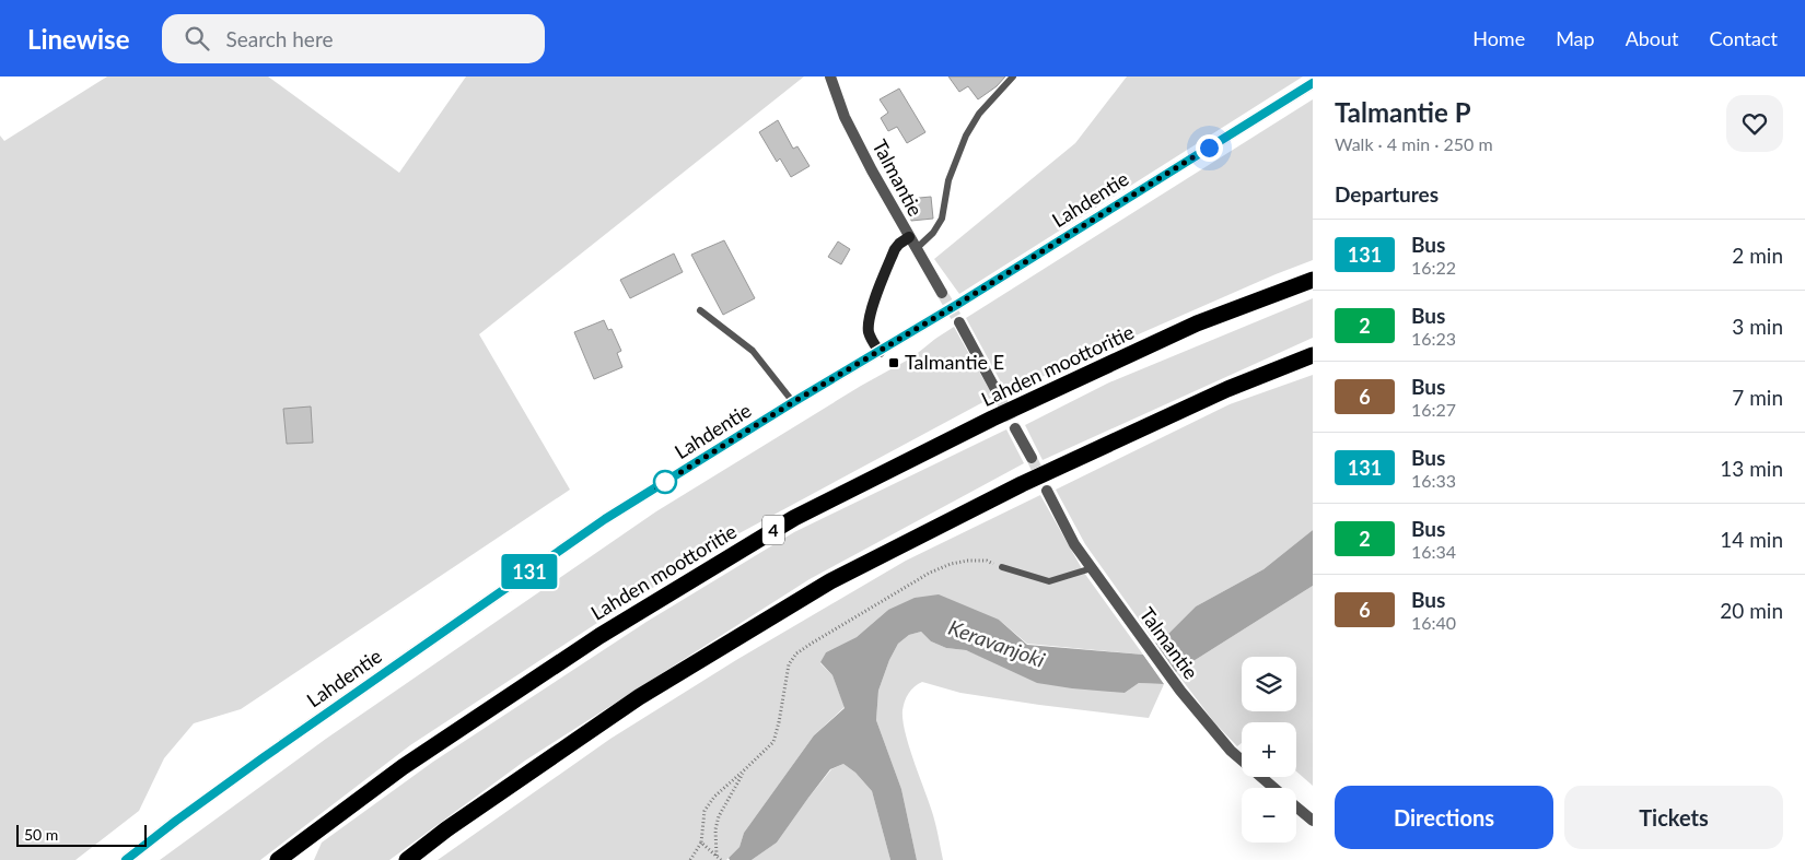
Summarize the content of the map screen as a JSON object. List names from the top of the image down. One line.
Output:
{"streets":{"highway":["Lahden moottoritie","4"],"main road":["Lahdentie"],"street":["Talmantie"]},"water":["Keravanjoki"],"places":{"transit":["Talmantie E"]},"lines":["bus line 131"],"scale_bar":"50 m","page":{"header":"Linewise","search":"Search here","nav":["Home","Map","About","Contact"],"on_map":"131","heading":[["Talmantie P","Walk · 4 min · 250 m"],"Departures"],"list":[{"mark":"131","name":"Bus","note":"16:22","value":"2 min"},{"mark":"2","name":"Bus","note":"16:23","value":"3 min"},{"mark":"6","name":"Bus","note":"16:27","value":"7 min"},{"mark":"131","name":"Bus","note":"16:33","value":"13 min"},{"mark":"2","name":"Bus","note":"16:34","value":"14 min"},{"mark":"6","name":"Bus","note":"16:40","value":"20 min"}],"map_buttons":["+","−"],"buttons":["Directions","Tickets"],"scale":"50 m"}}
